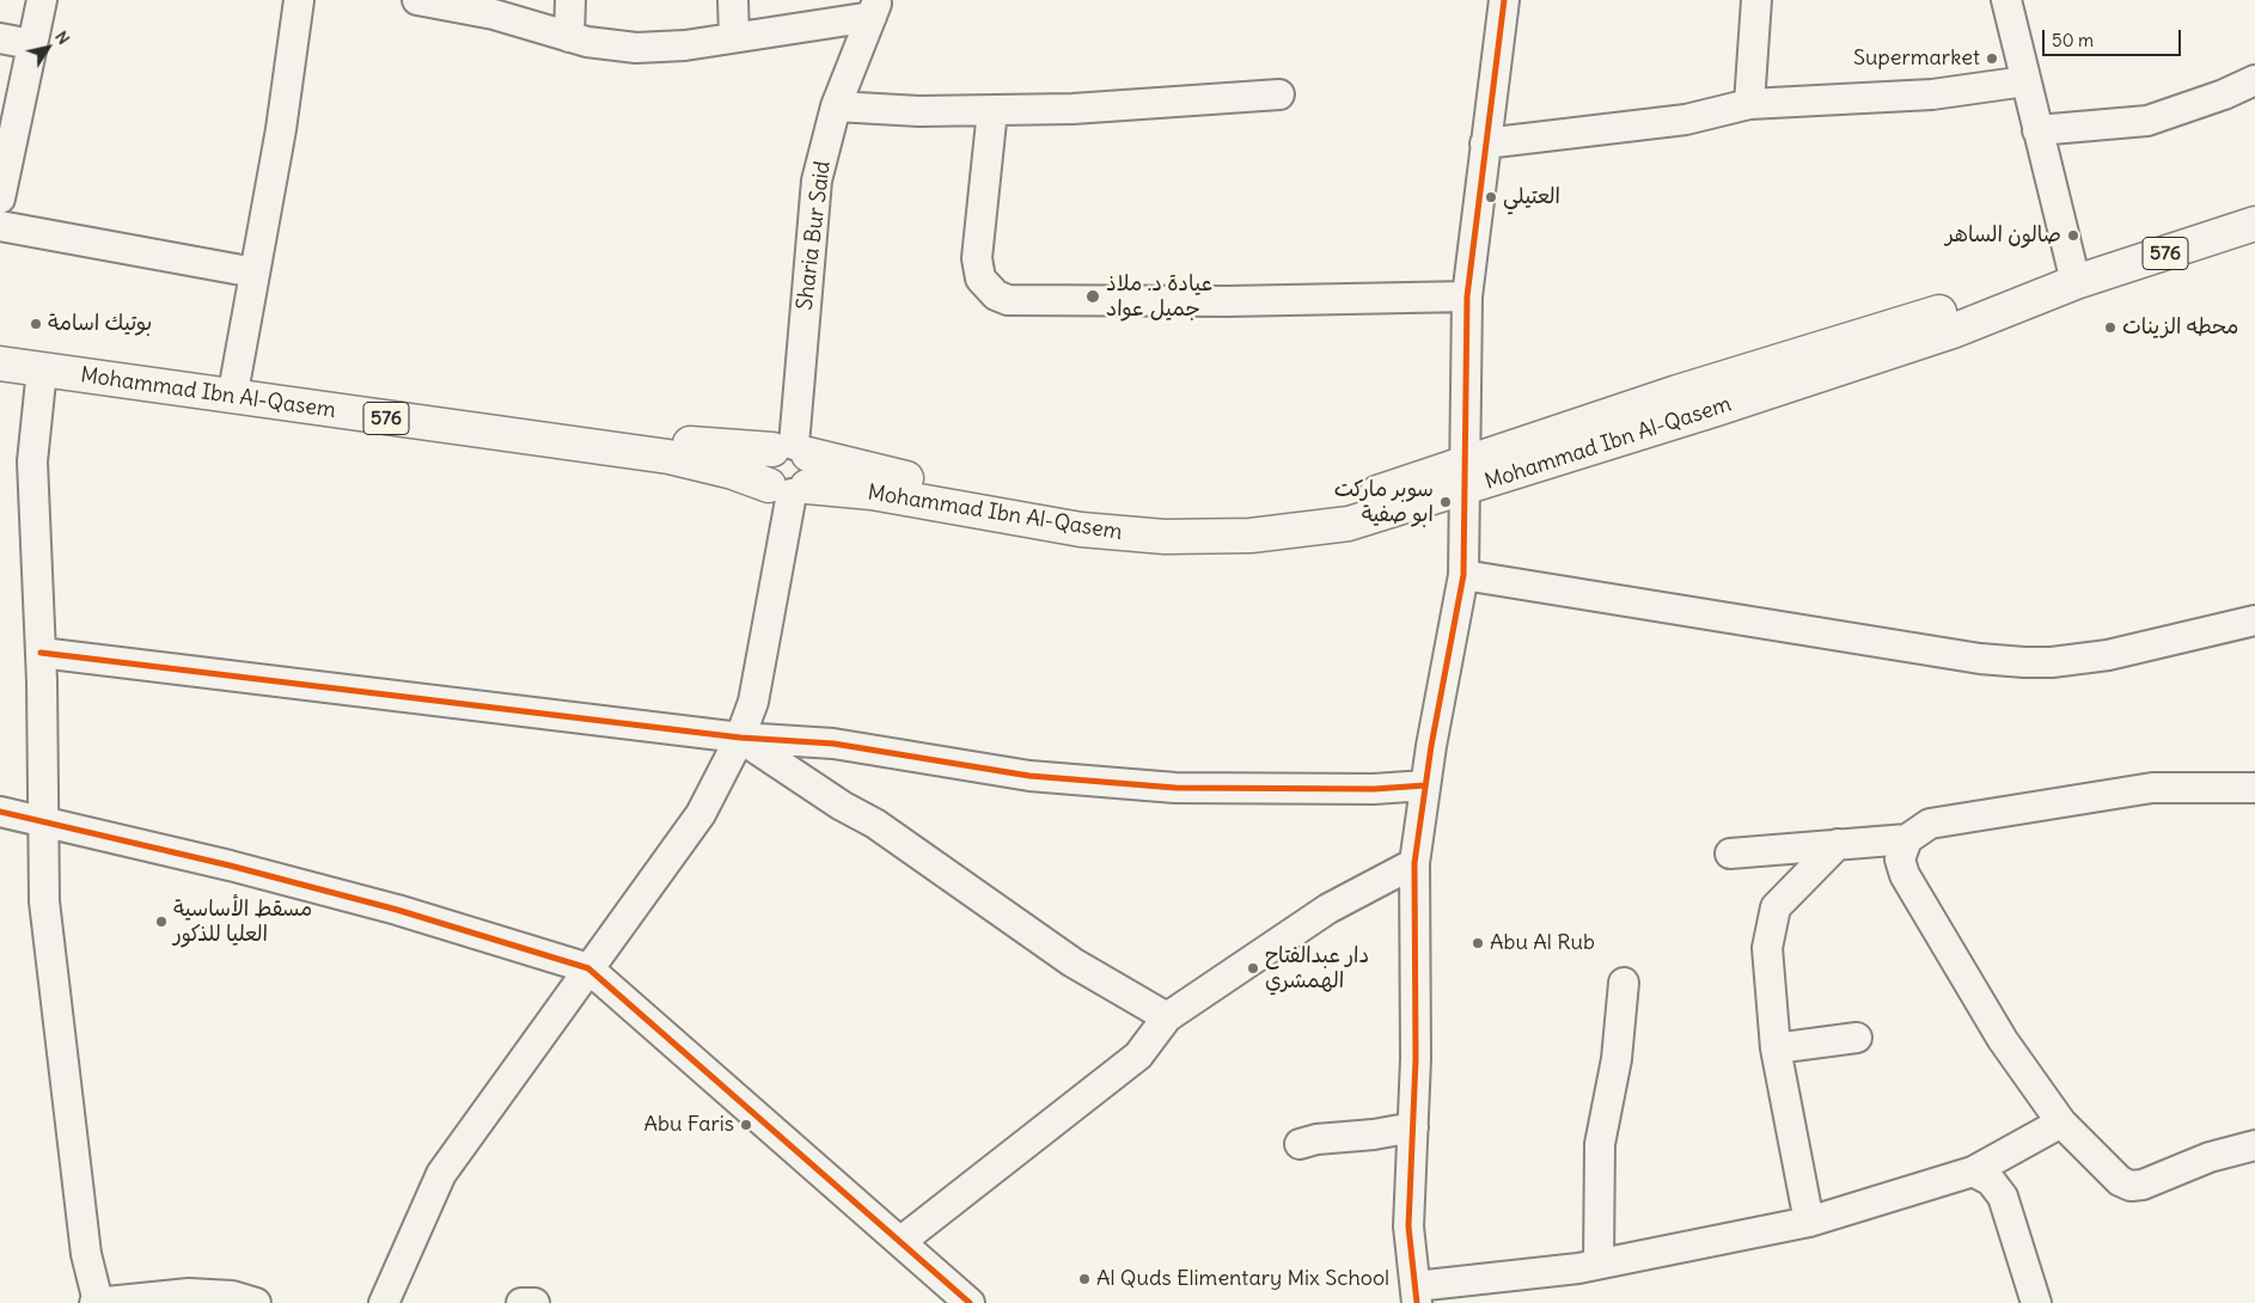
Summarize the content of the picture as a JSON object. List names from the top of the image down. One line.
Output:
{"streets":{"main road":["576","Mohammad Ibn Al-Qasem"],"street":["Sharia Bur Said"]},"crossings":[["Sharia Bur Said","Mohammad Ibn Al-Qasem"]],"places":["Supermarket","العتيلي","صالون الساهر","عيادة د. ملاذ جميل عواد","بوتيك اسامة","محطه الزينات","سوبر ماركت ابو صفية","مسقط الأساسية العليا للذكور","Abu Al Rub","دار عبدالفتاح الهمشري","Abu Faris","Al Quds Elimentary Mix School"],"scale_bar":"50 m","north":"top right"}
